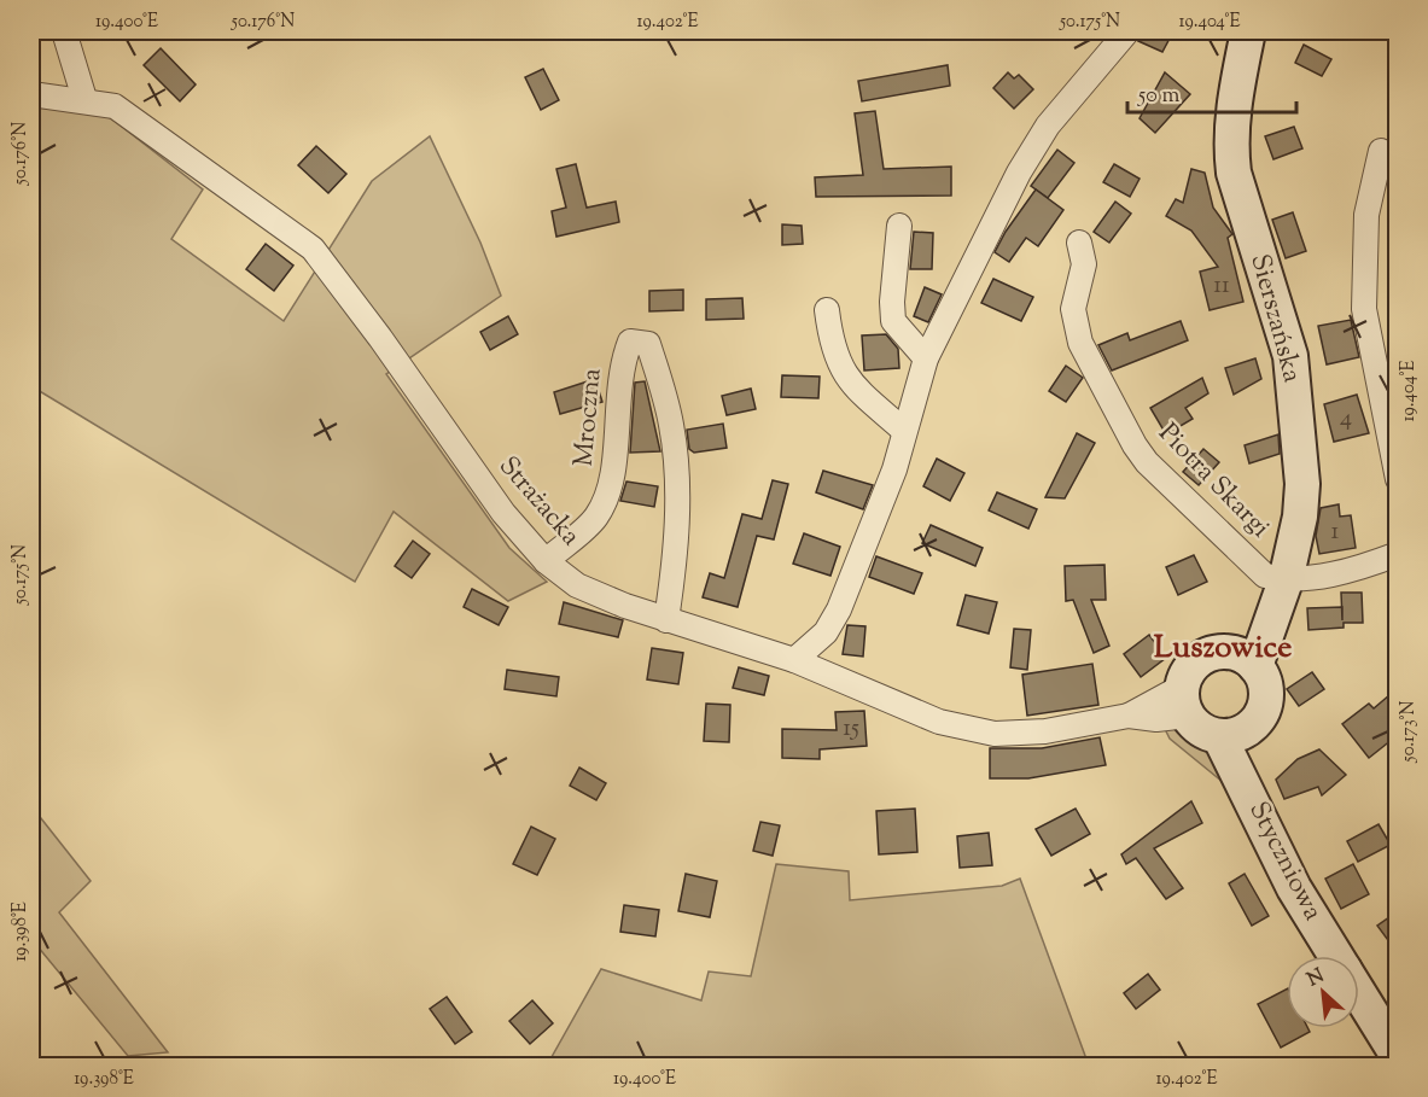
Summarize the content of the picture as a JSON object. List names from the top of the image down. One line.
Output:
{"streets":{"street":["Sierszańska","Mroczna","Piotra Skargi","Strażacka","Styczniowa"]},"crossings":[["Sierszańska","Piotra Skargi"],["Mroczna","Strażacka"],["Strażacka","Styczniowa"]],"districts":["Luszowice"],"house_numbers":["11","4","1","15"],"scale_bar":"50 m","north":"top left","coordinates":["19.400°E","50.176°N","19.402°E","50.175°N","19.404°E","50.173°N","19.398°E"]}
